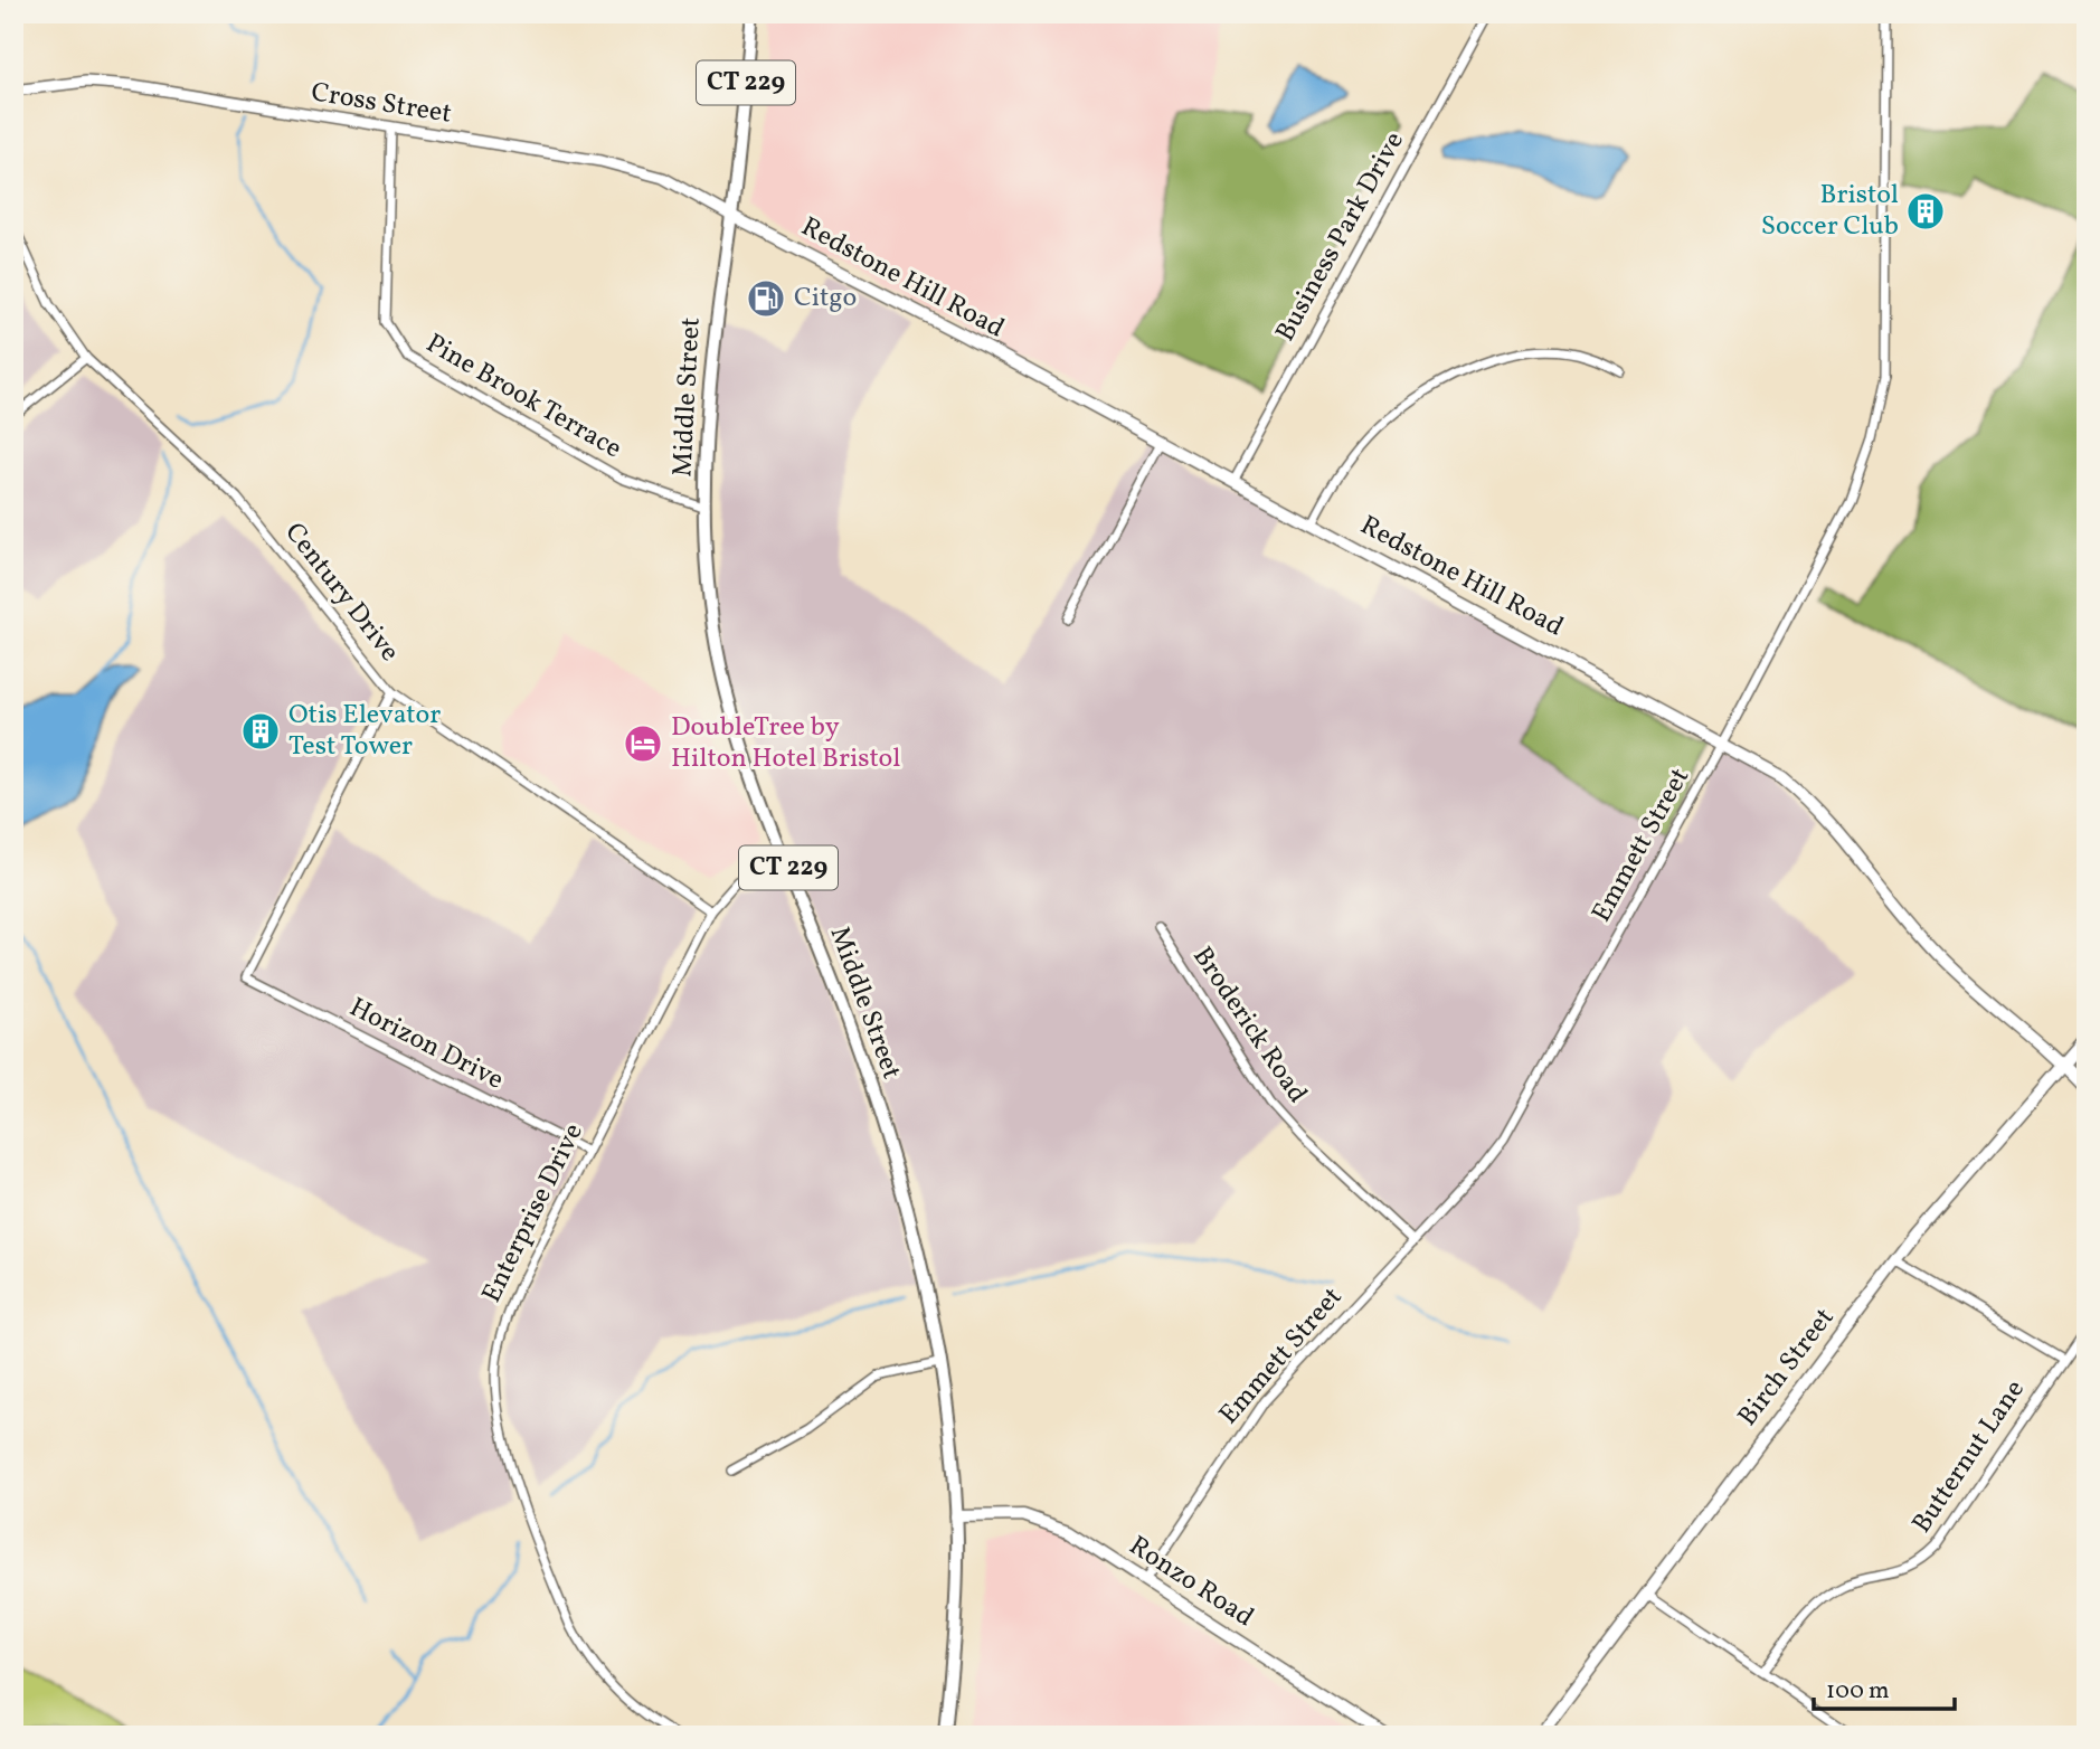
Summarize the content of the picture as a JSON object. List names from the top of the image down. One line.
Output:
{"streets":{"main road":["CT 229","Redstone Hill Road","Middle Street","Birch Street","Ronzo Road"],"street":["Cross Street","Business Park Drive","Pine Brook Terrace","Century Drive","Emmett Street","Broderick Road","Horizon Drive","Enterprise Drive","Butternut Lane"]},"crossings":[["Cross Street","Redstone Hill Road"],["Cross Street","Pine Brook Terrace"],["Cross Street","Middle Street"],["Business Park Drive","Redstone Hill Road"],["Redstone Hill Road","Middle Street"],["Redstone Hill Road","Emmett Street"],["Redstone Hill Road","Birch Street"],["Pine Brook Terrace","Middle Street"],["Middle Street","Enterprise Drive"],["Middle Street","Ronzo Road"],["Century Drive","Horizon Drive"],["Century Drive","Enterprise Drive"],["Emmett Street","Broderick Road"],["Emmett Street","Ronzo Road"],["Horizon Drive","Enterprise Drive"]],"places":{"building":["Bristol Soccer Club","Otis Elevator Test Tower"],"fuel station":["Citgo"],"hotel":["DoubleTree by Hilton Hotel Bristol"]},"scale_bar":"100 m"}
